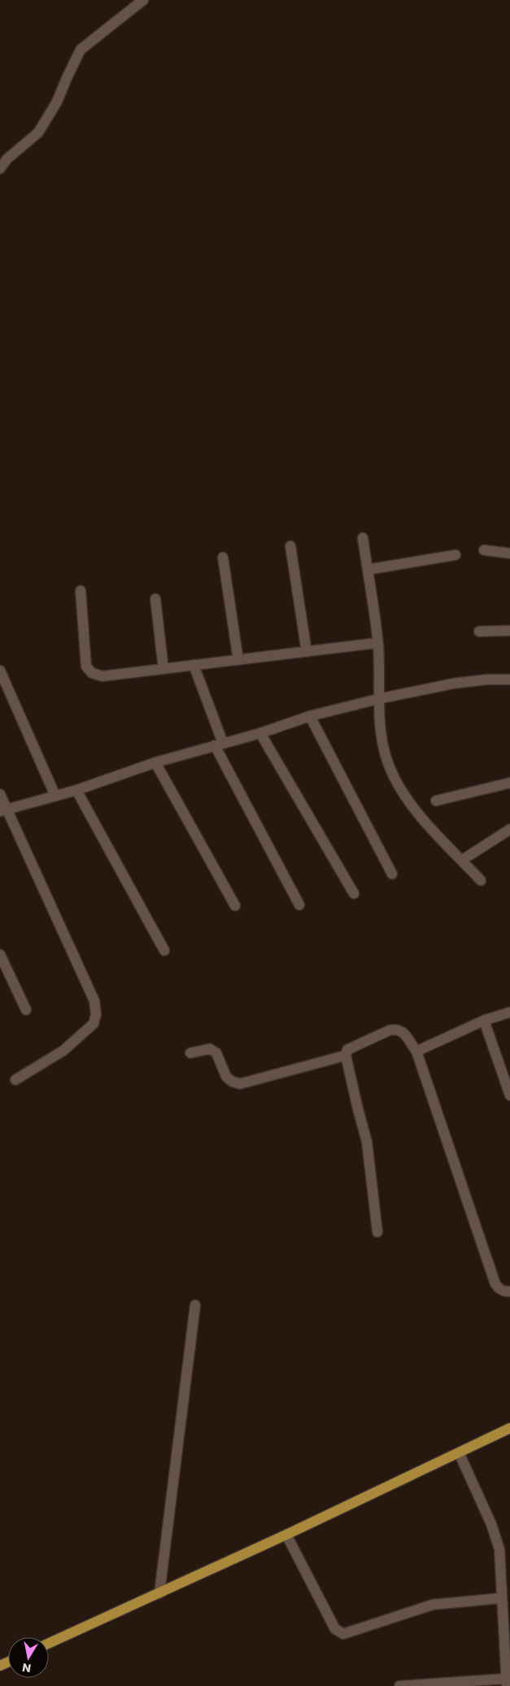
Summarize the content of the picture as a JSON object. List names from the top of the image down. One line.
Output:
{"north":"bottom"}
